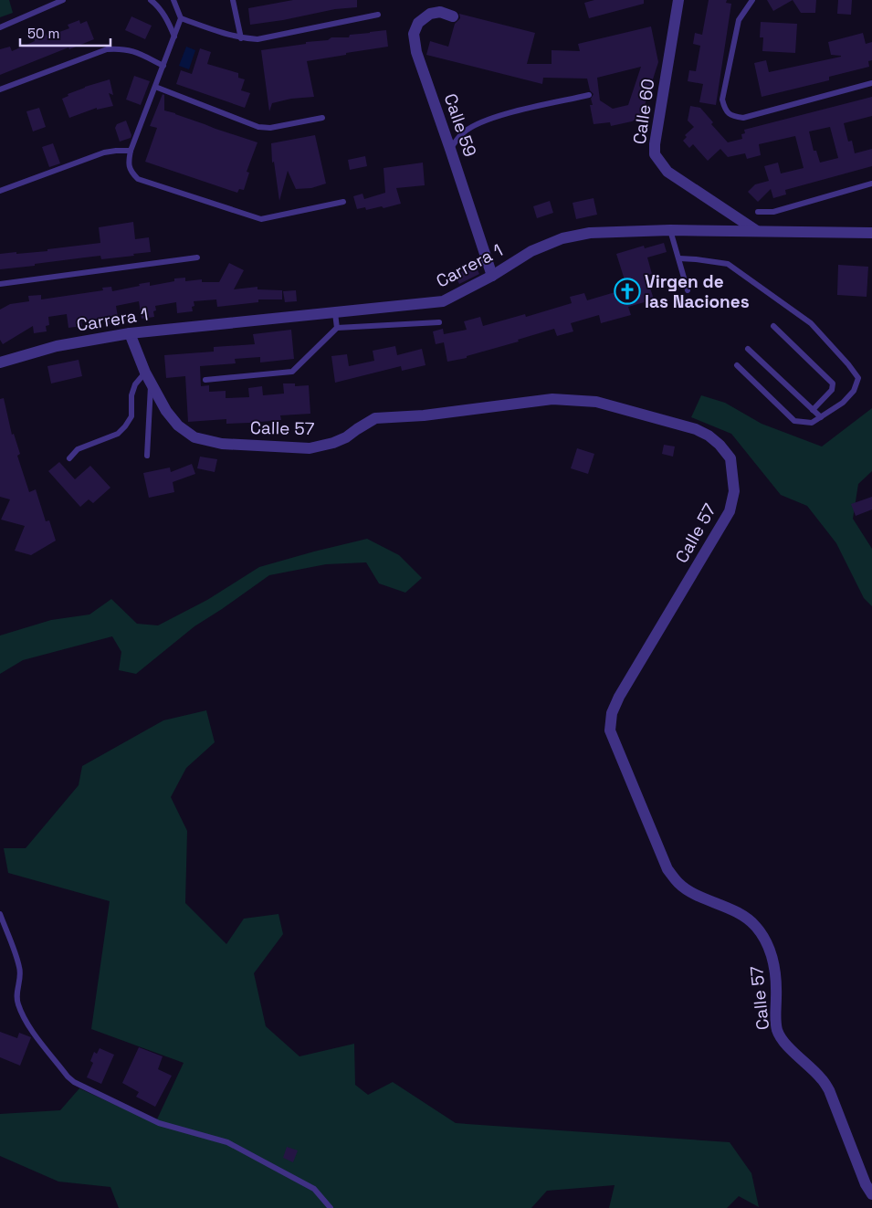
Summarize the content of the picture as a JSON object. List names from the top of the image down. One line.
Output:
{"streets":{"street":["Calle 60","Calle 59","Carrera 1","Calle 57"]},"crossings":[["Calle 60","Carrera 1"],["Calle 59","Carrera 1"],["Carrera 1","Calle 57"]],"places":{"church":["Virgen de las Naciones"]},"scale_bar":"50 m"}
